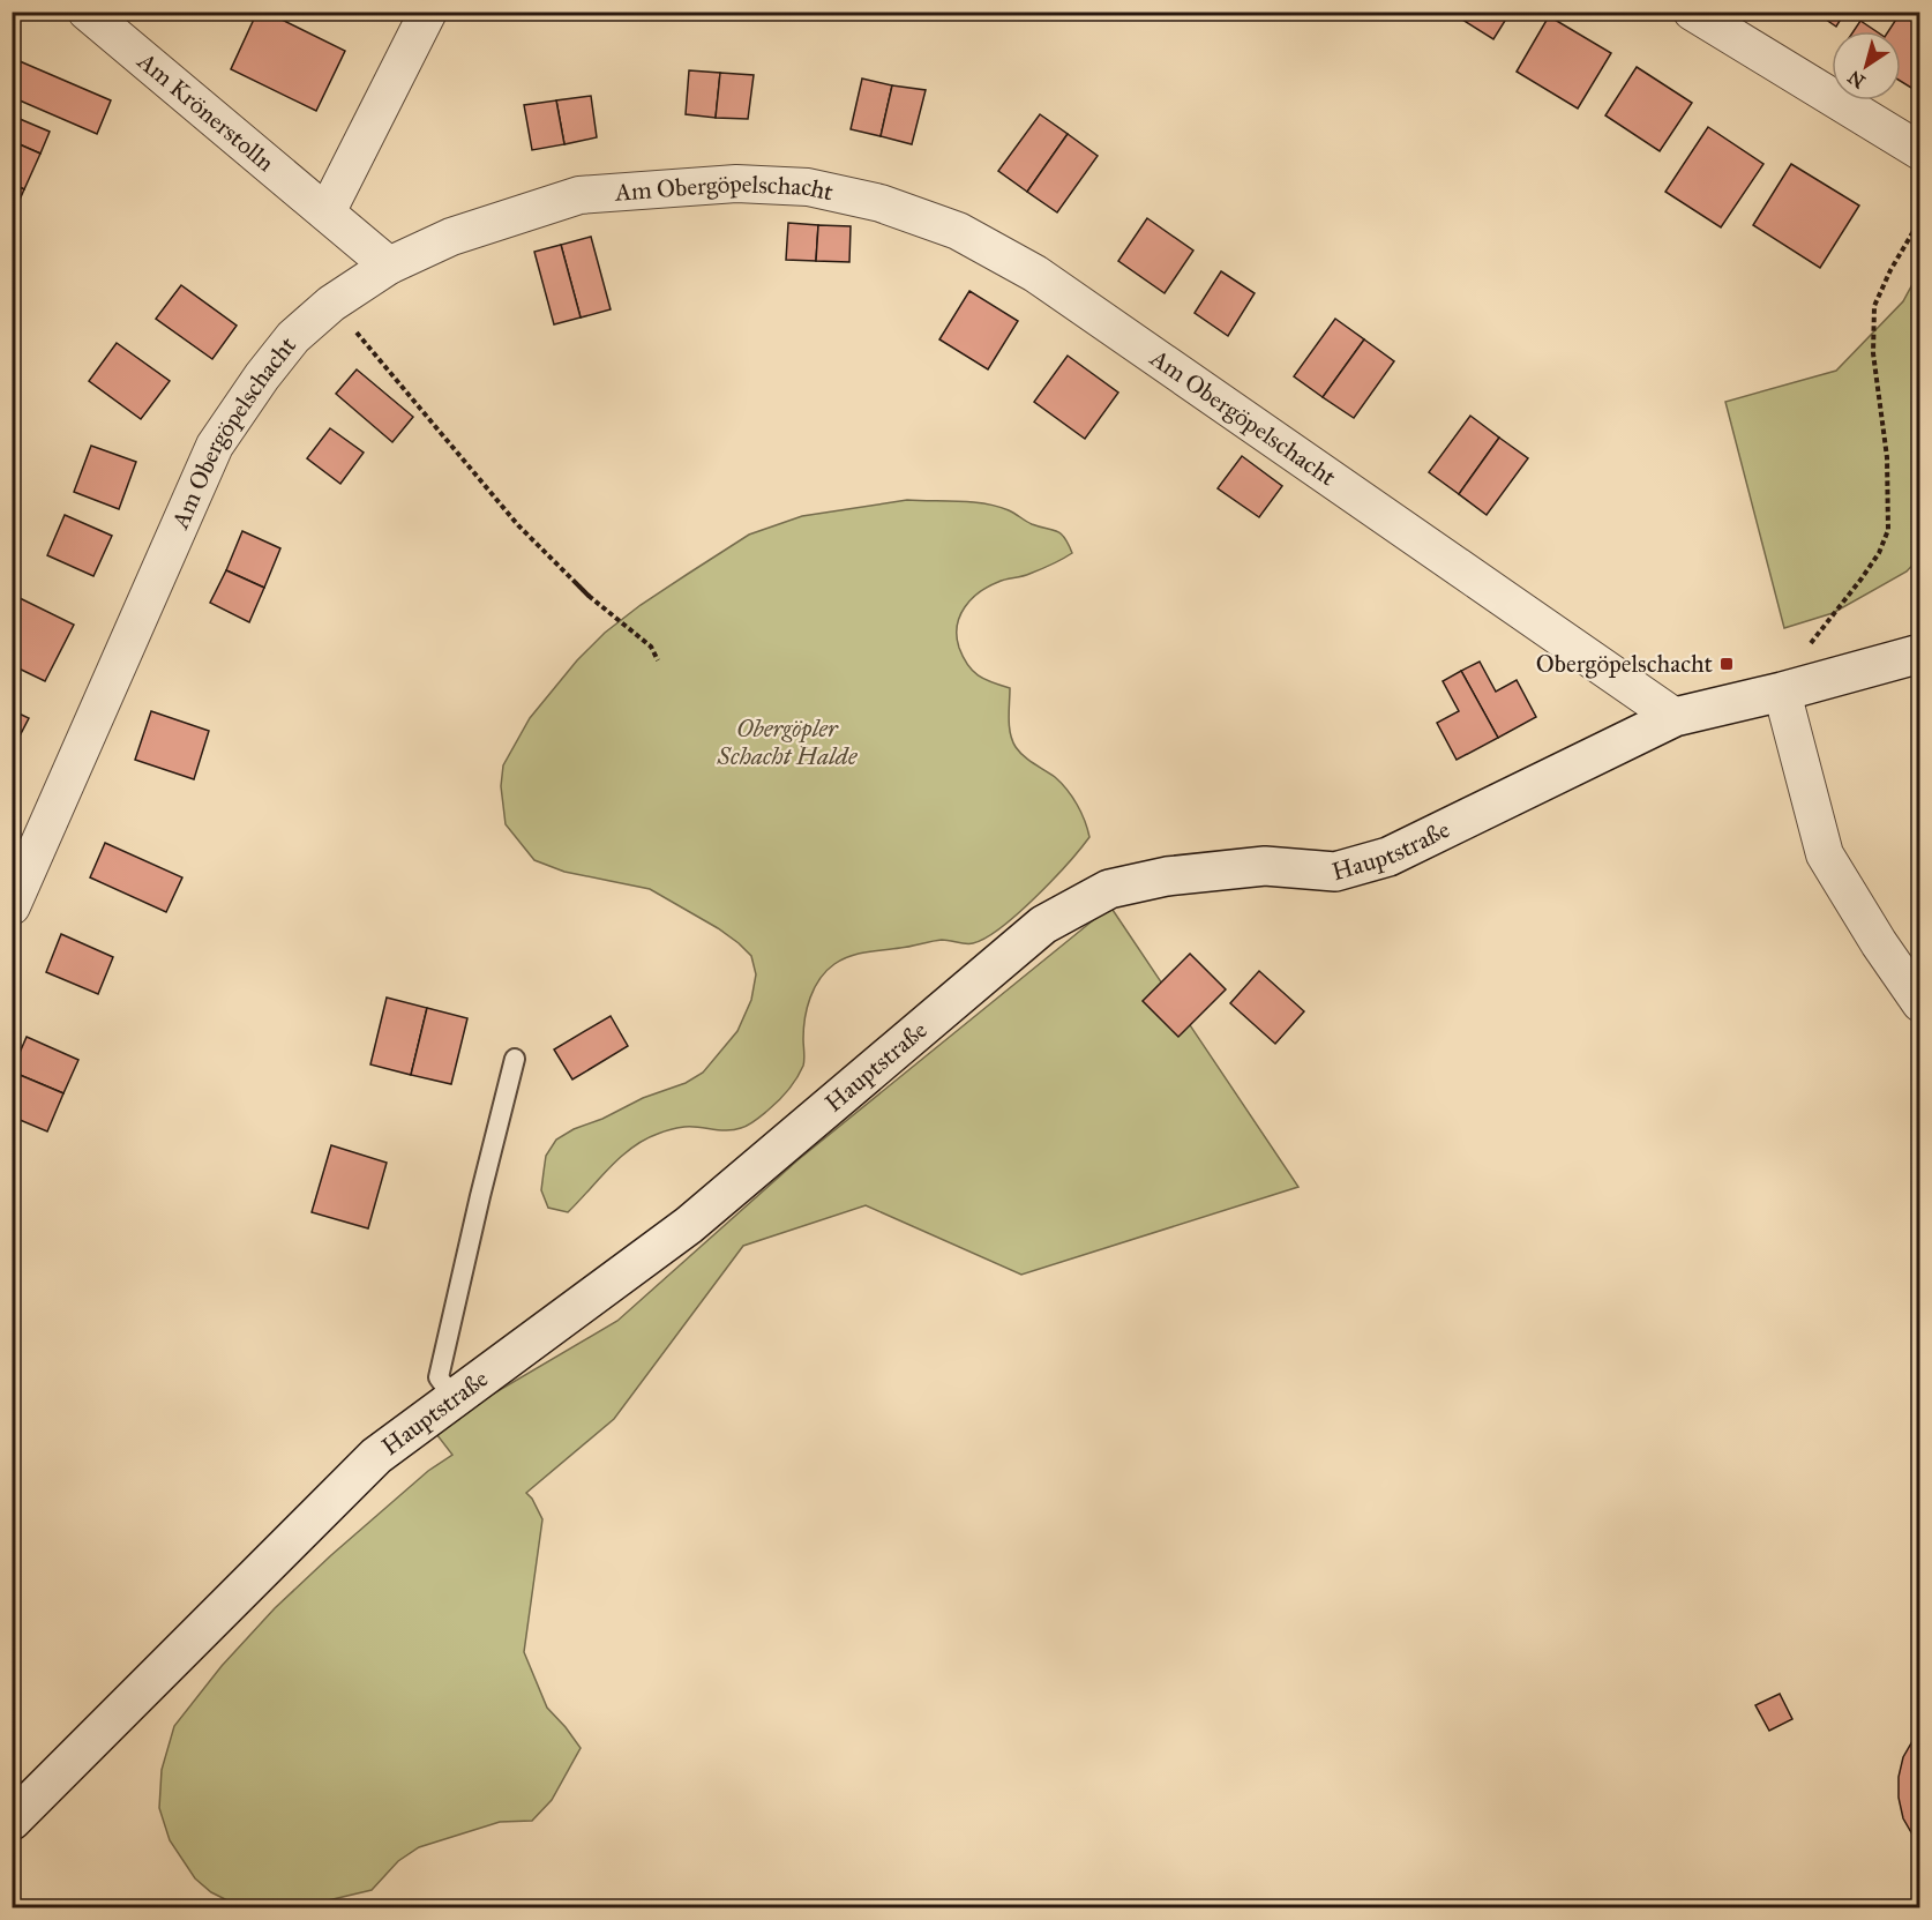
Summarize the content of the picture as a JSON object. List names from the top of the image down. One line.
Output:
{"streets":{"street":["Am Krönerstolln","Am Obergöpelschacht","Hauptstraße"]},"crossings":[["Am Krönerstolln","Am Obergöpelschacht"],["Am Obergöpelschacht","Hauptstraße"]],"parks":["Obergöpler Schacht Halde"],"places":{"transit":["Obergöpelschacht"]},"north":"bottom left"}
